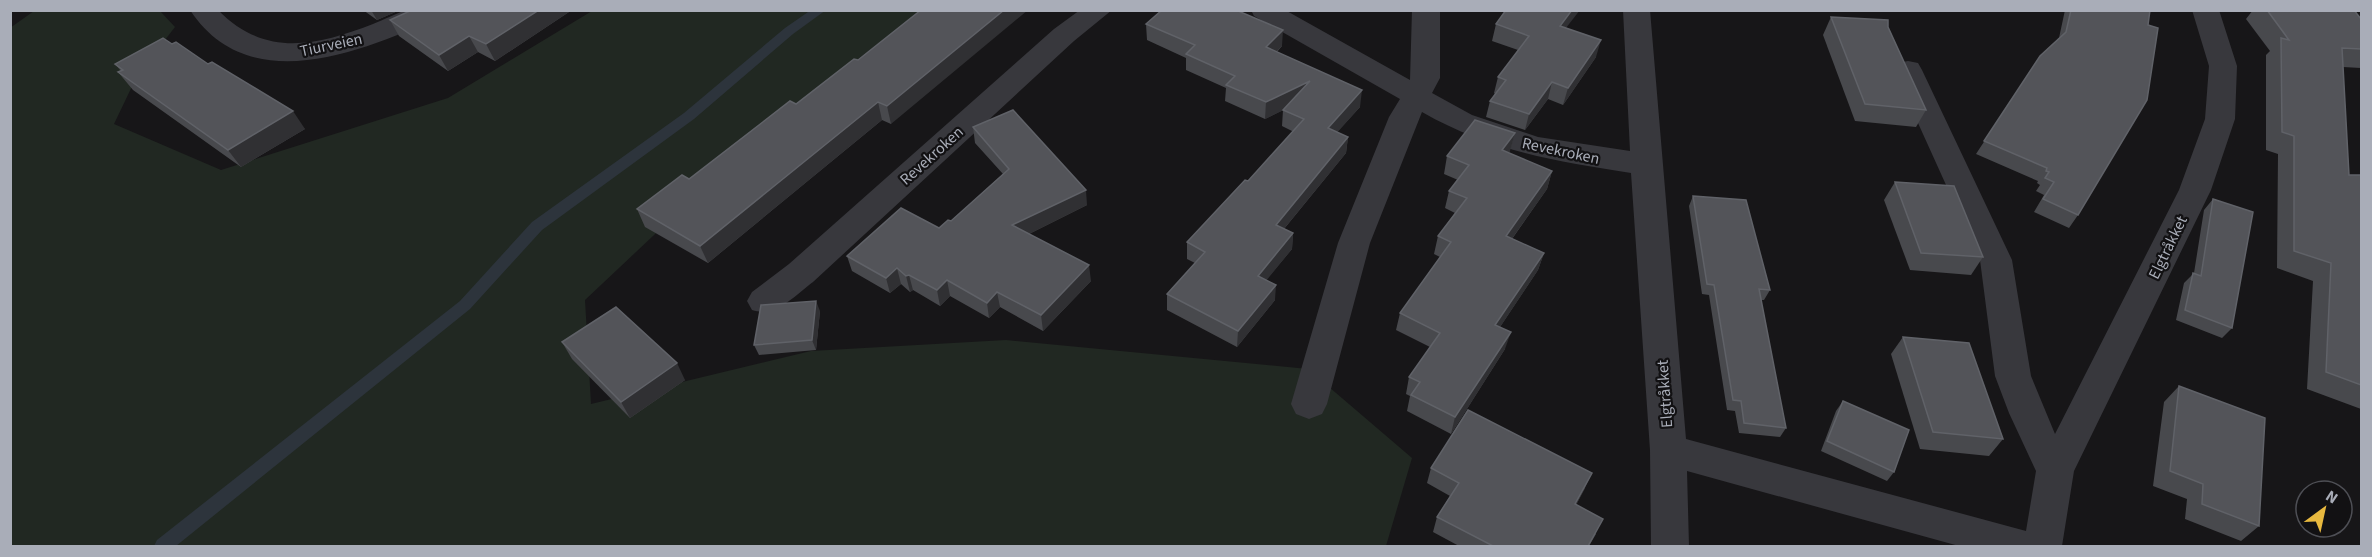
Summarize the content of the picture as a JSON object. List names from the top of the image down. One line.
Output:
{"streets":{"street":["Tiurveien","Revekroken","Elgtråkket"]},"crossings":[["Revekroken","Elgtråkket"]],"north":"top right"}
